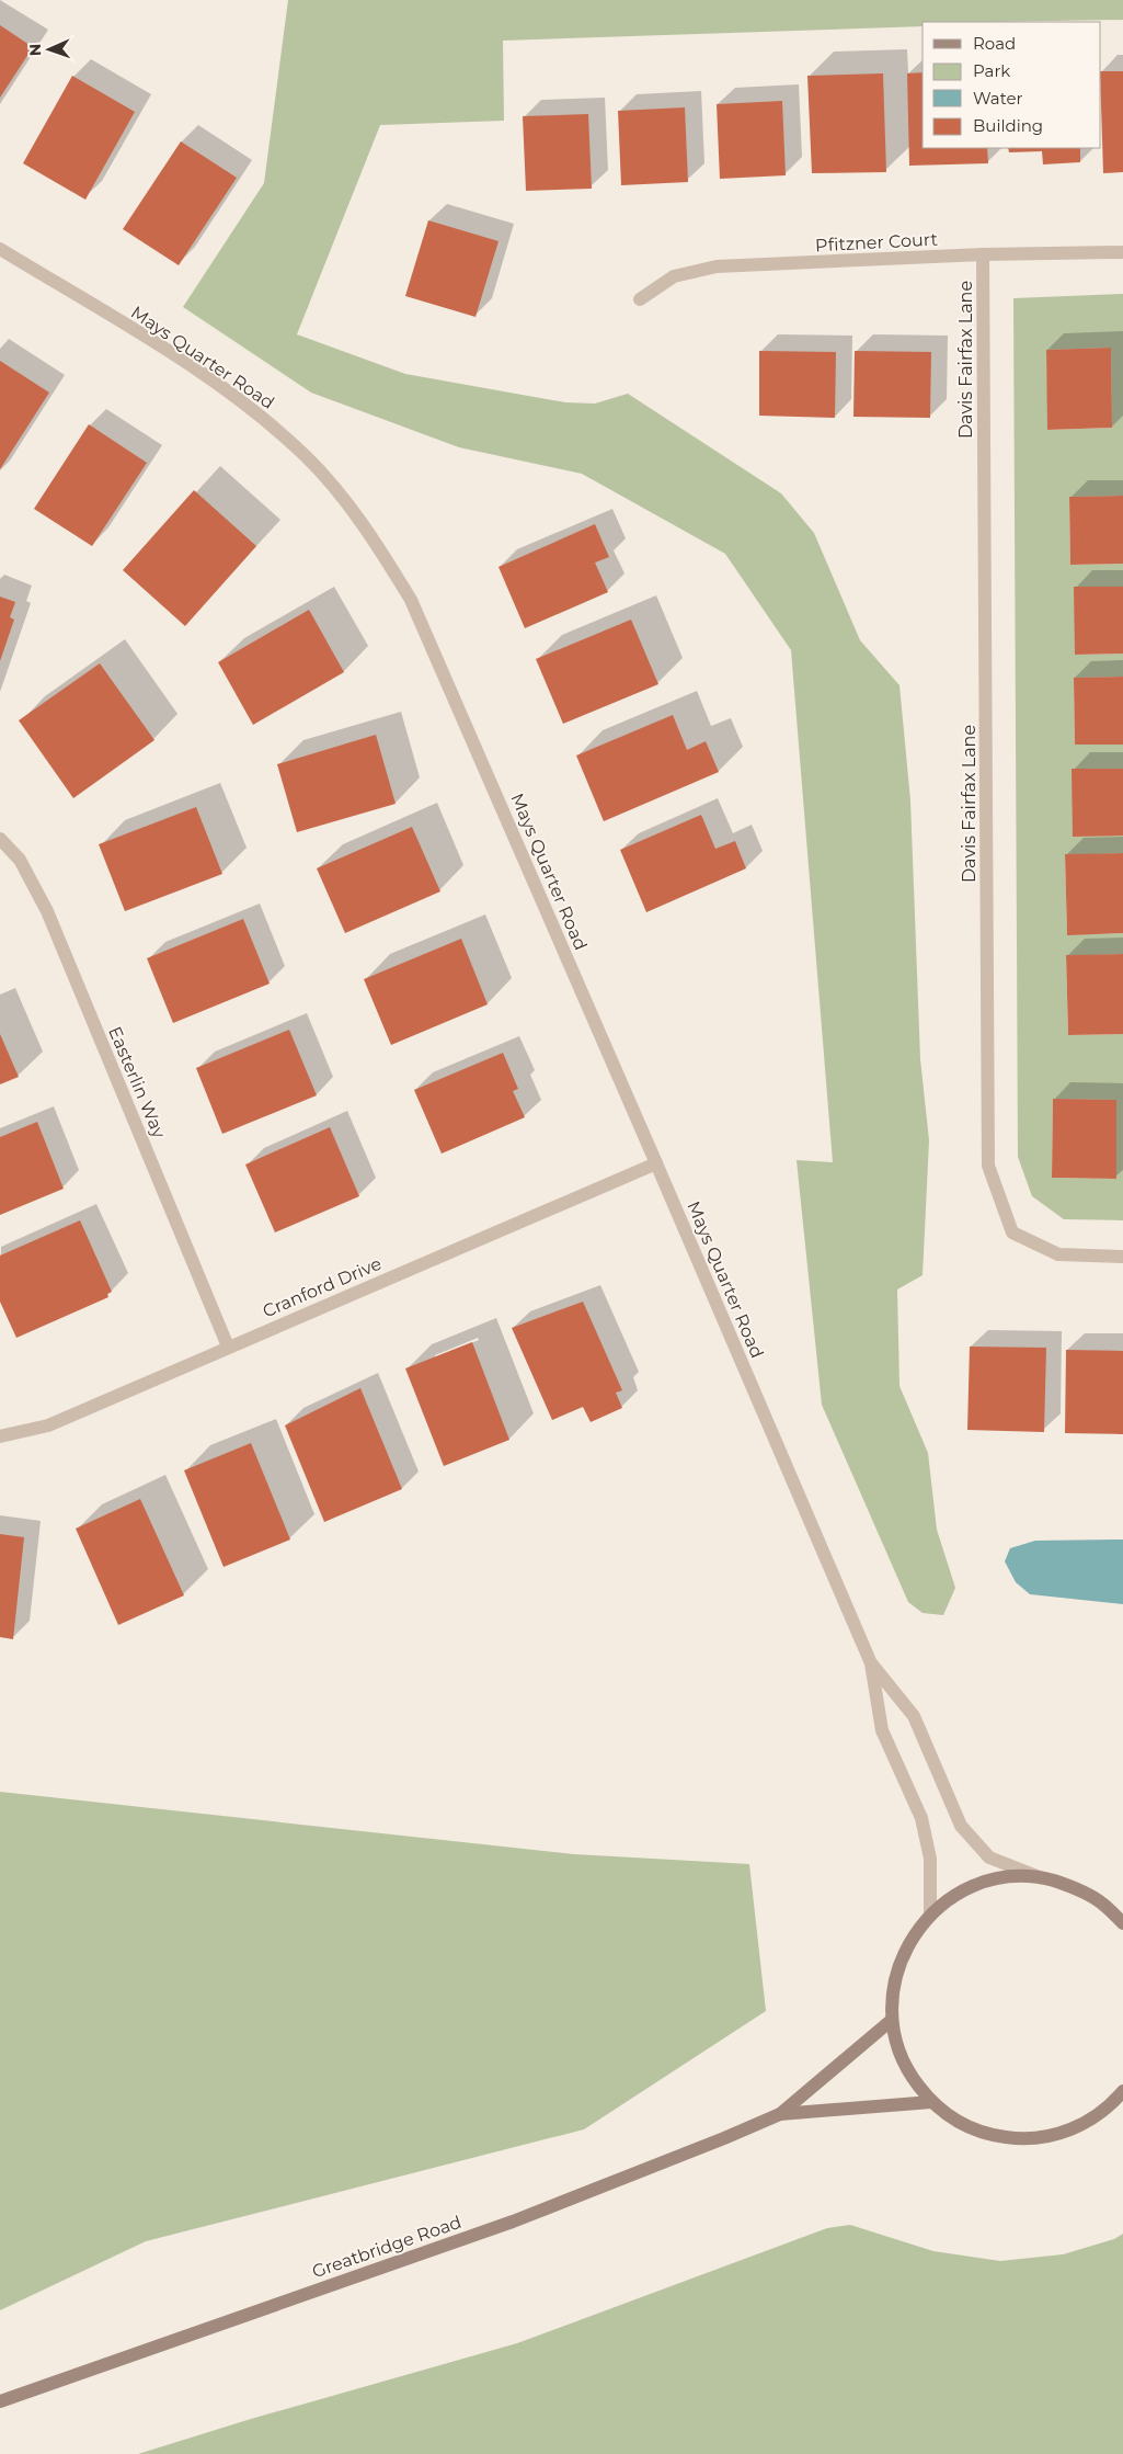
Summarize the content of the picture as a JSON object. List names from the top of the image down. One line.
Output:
{"streets":{"street":["Pfitzner Court","Mays Quarter Road","Davis Fairfax Lane","Easterlin Way","Cranford Drive","Greatbridge Road"]},"crossings":[["Pfitzner Court","Davis Fairfax Lane"],["Mays Quarter Road","Cranford Drive"],["Easterlin Way","Cranford Drive"]],"legend":["Road","Park","Water","Building"],"north":"left"}
